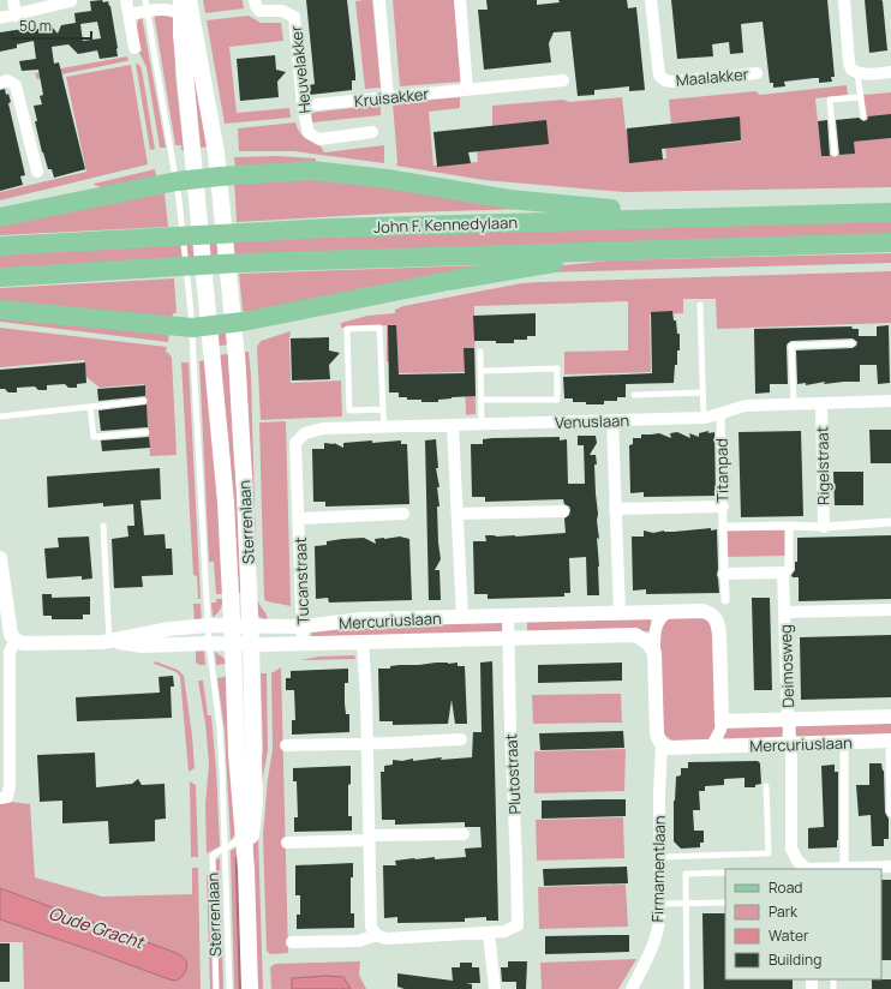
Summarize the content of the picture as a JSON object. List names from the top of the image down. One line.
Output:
{"streets":{"main road":["John F. Kennedylaan","Sterrenlaan"],"street":["Heuvelakker","Maalakker","Kruisakker","Venuslaan","Rigelstraat","Titanpad","Tucanstraat","Mercuriuslaan","Deimosweg","Plutostraat","Firmamentlaan"]},"crossings":[["Venuslaan","Rigelstraat"],["Venuslaan","Titanpad"],["Venuslaan","Tucanstraat"],["Sterrenlaan","Mercuriuslaan"],["Tucanstraat","Mercuriuslaan"],["Mercuriuslaan","Deimosweg"],["Mercuriuslaan","Plutostraat"],["Mercuriuslaan","Firmamentlaan"]],"water":["Oude Gracht"],"legend":["Road","Park","Water","Building"],"scale_bar":"50 m"}
